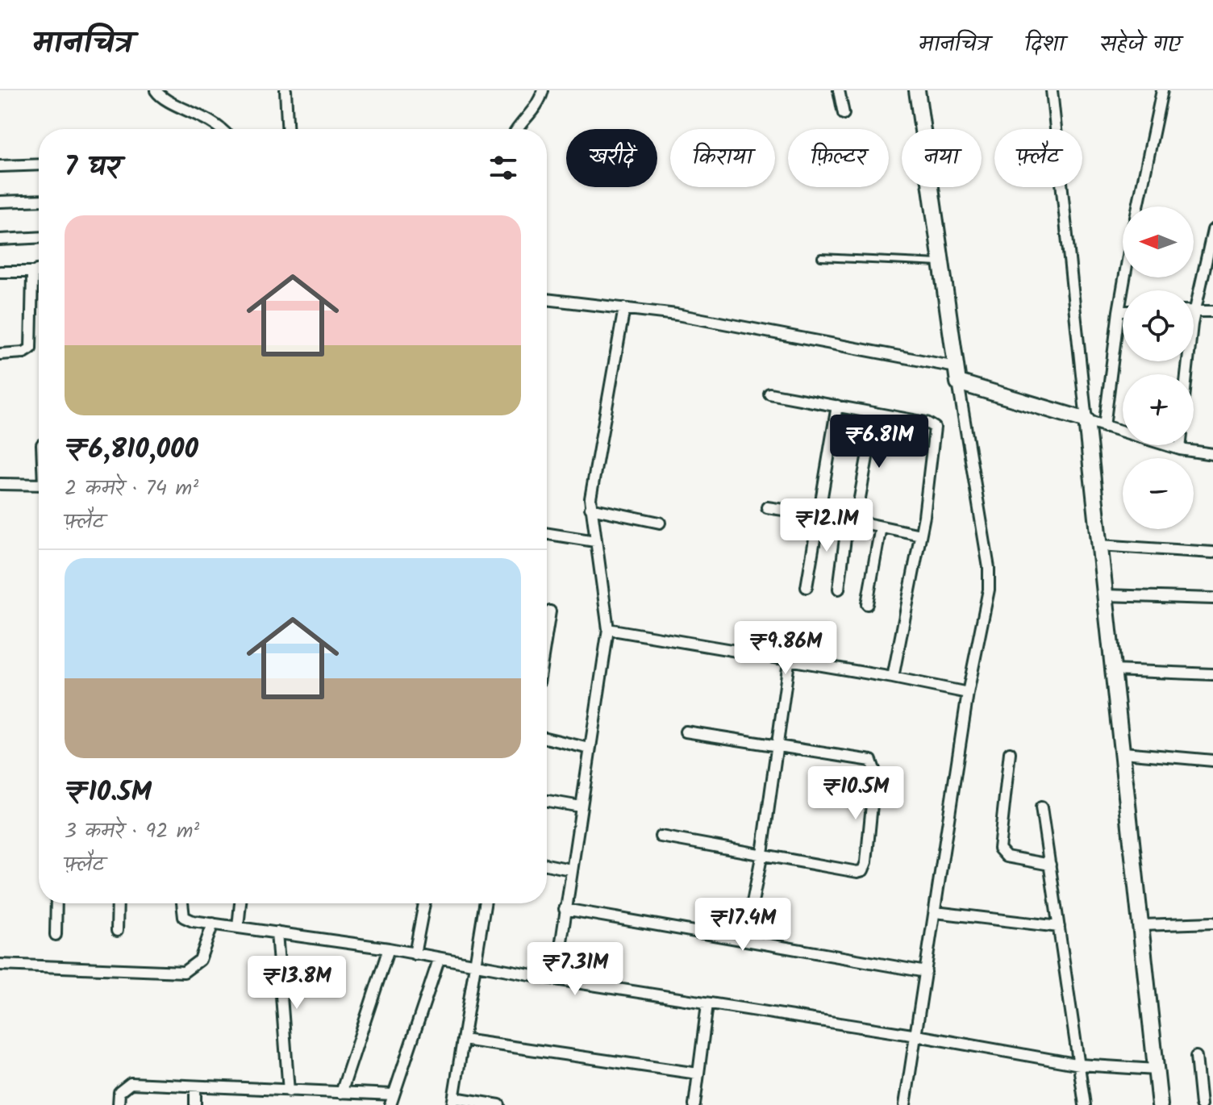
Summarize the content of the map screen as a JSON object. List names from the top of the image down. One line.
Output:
{"north":"left","page":{"header":"मानचित्र","nav":["मानचित्र","दिशा","सहेजे गए"],"chip":["खरीदें","किराया","फ़िल्टर","नया","फ़्लैट"],"heading":"7 घर","map_buttons":["+","−"],"list":[{"name":"₹6,810,000","note":"2 कमरे · 74 m² · फ़्लैट"},{"name":"₹10.5M","note":"3 कमरे · 92 m² · फ़्लैट"}],"price":["₹6.81M","₹12.1M","₹9.86M","₹10.5M","₹17.4M","₹7.31M","₹13.8M"]}}
